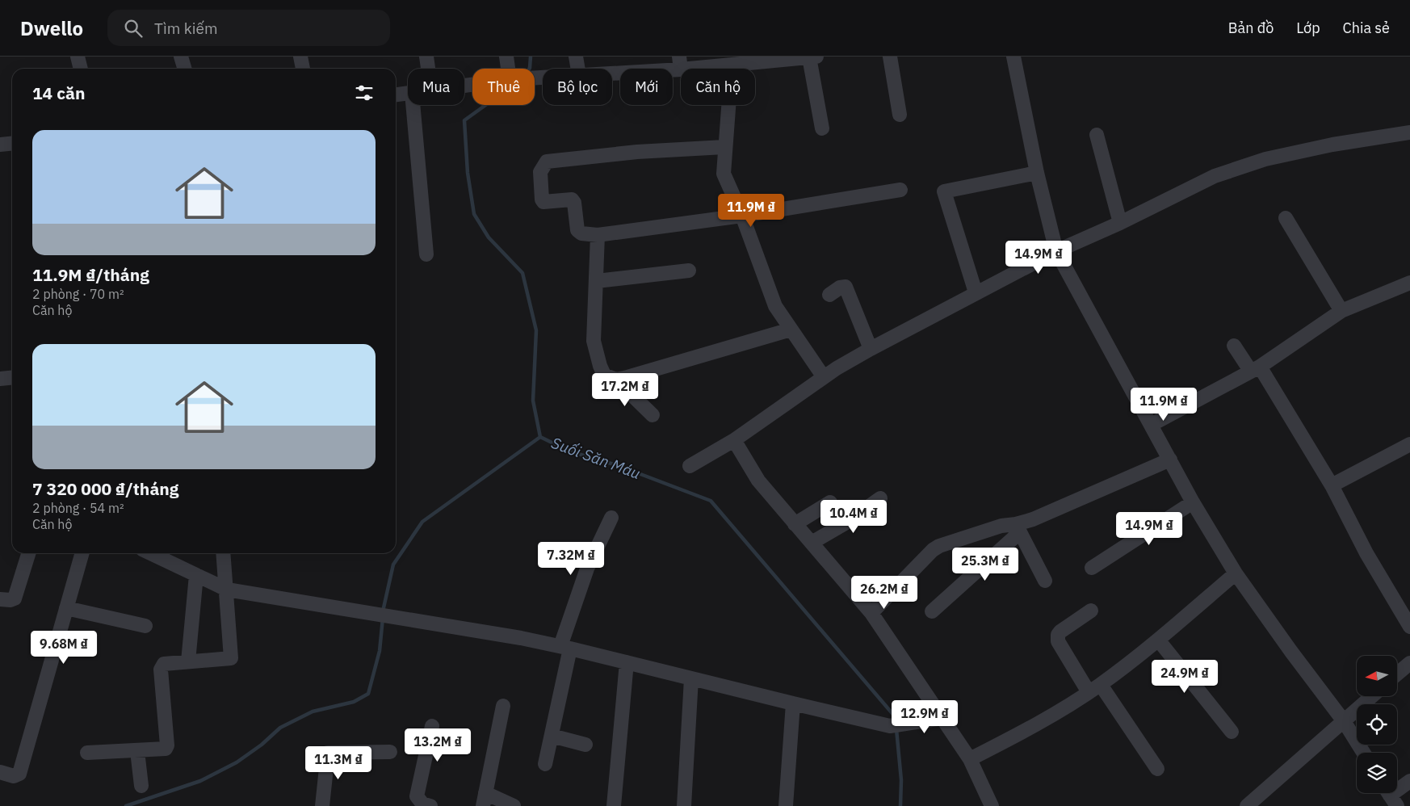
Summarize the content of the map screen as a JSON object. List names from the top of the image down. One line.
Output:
{"water":["Suối Săn Máu"],"north":"left","page":{"header":"Dwello","search":"Tìm kiếm","nav":["Bản đồ","Lớp","Chia sẻ"],"chip":["Mua","Thuê","Bộ lọc","Mới","Căn hộ"],"heading":"14 căn","list":[{"name":"11.9M ₫/tháng","note":"2 phòng · 70 m² · Căn hộ"},{"name":"7 320 000 ₫/tháng","note":"2 phòng · 54 m² · Căn hộ"}],"price":["11.9M ₫","14.9M ₫","17.2M ₫","11.9M ₫","10.4M ₫","14.9M ₫","7.32M ₫","25.3M ₫","26.2M ₫","9.68M ₫","24.9M ₫","12.9M ₫","13.2M ₫","11.3M ₫"]}}
